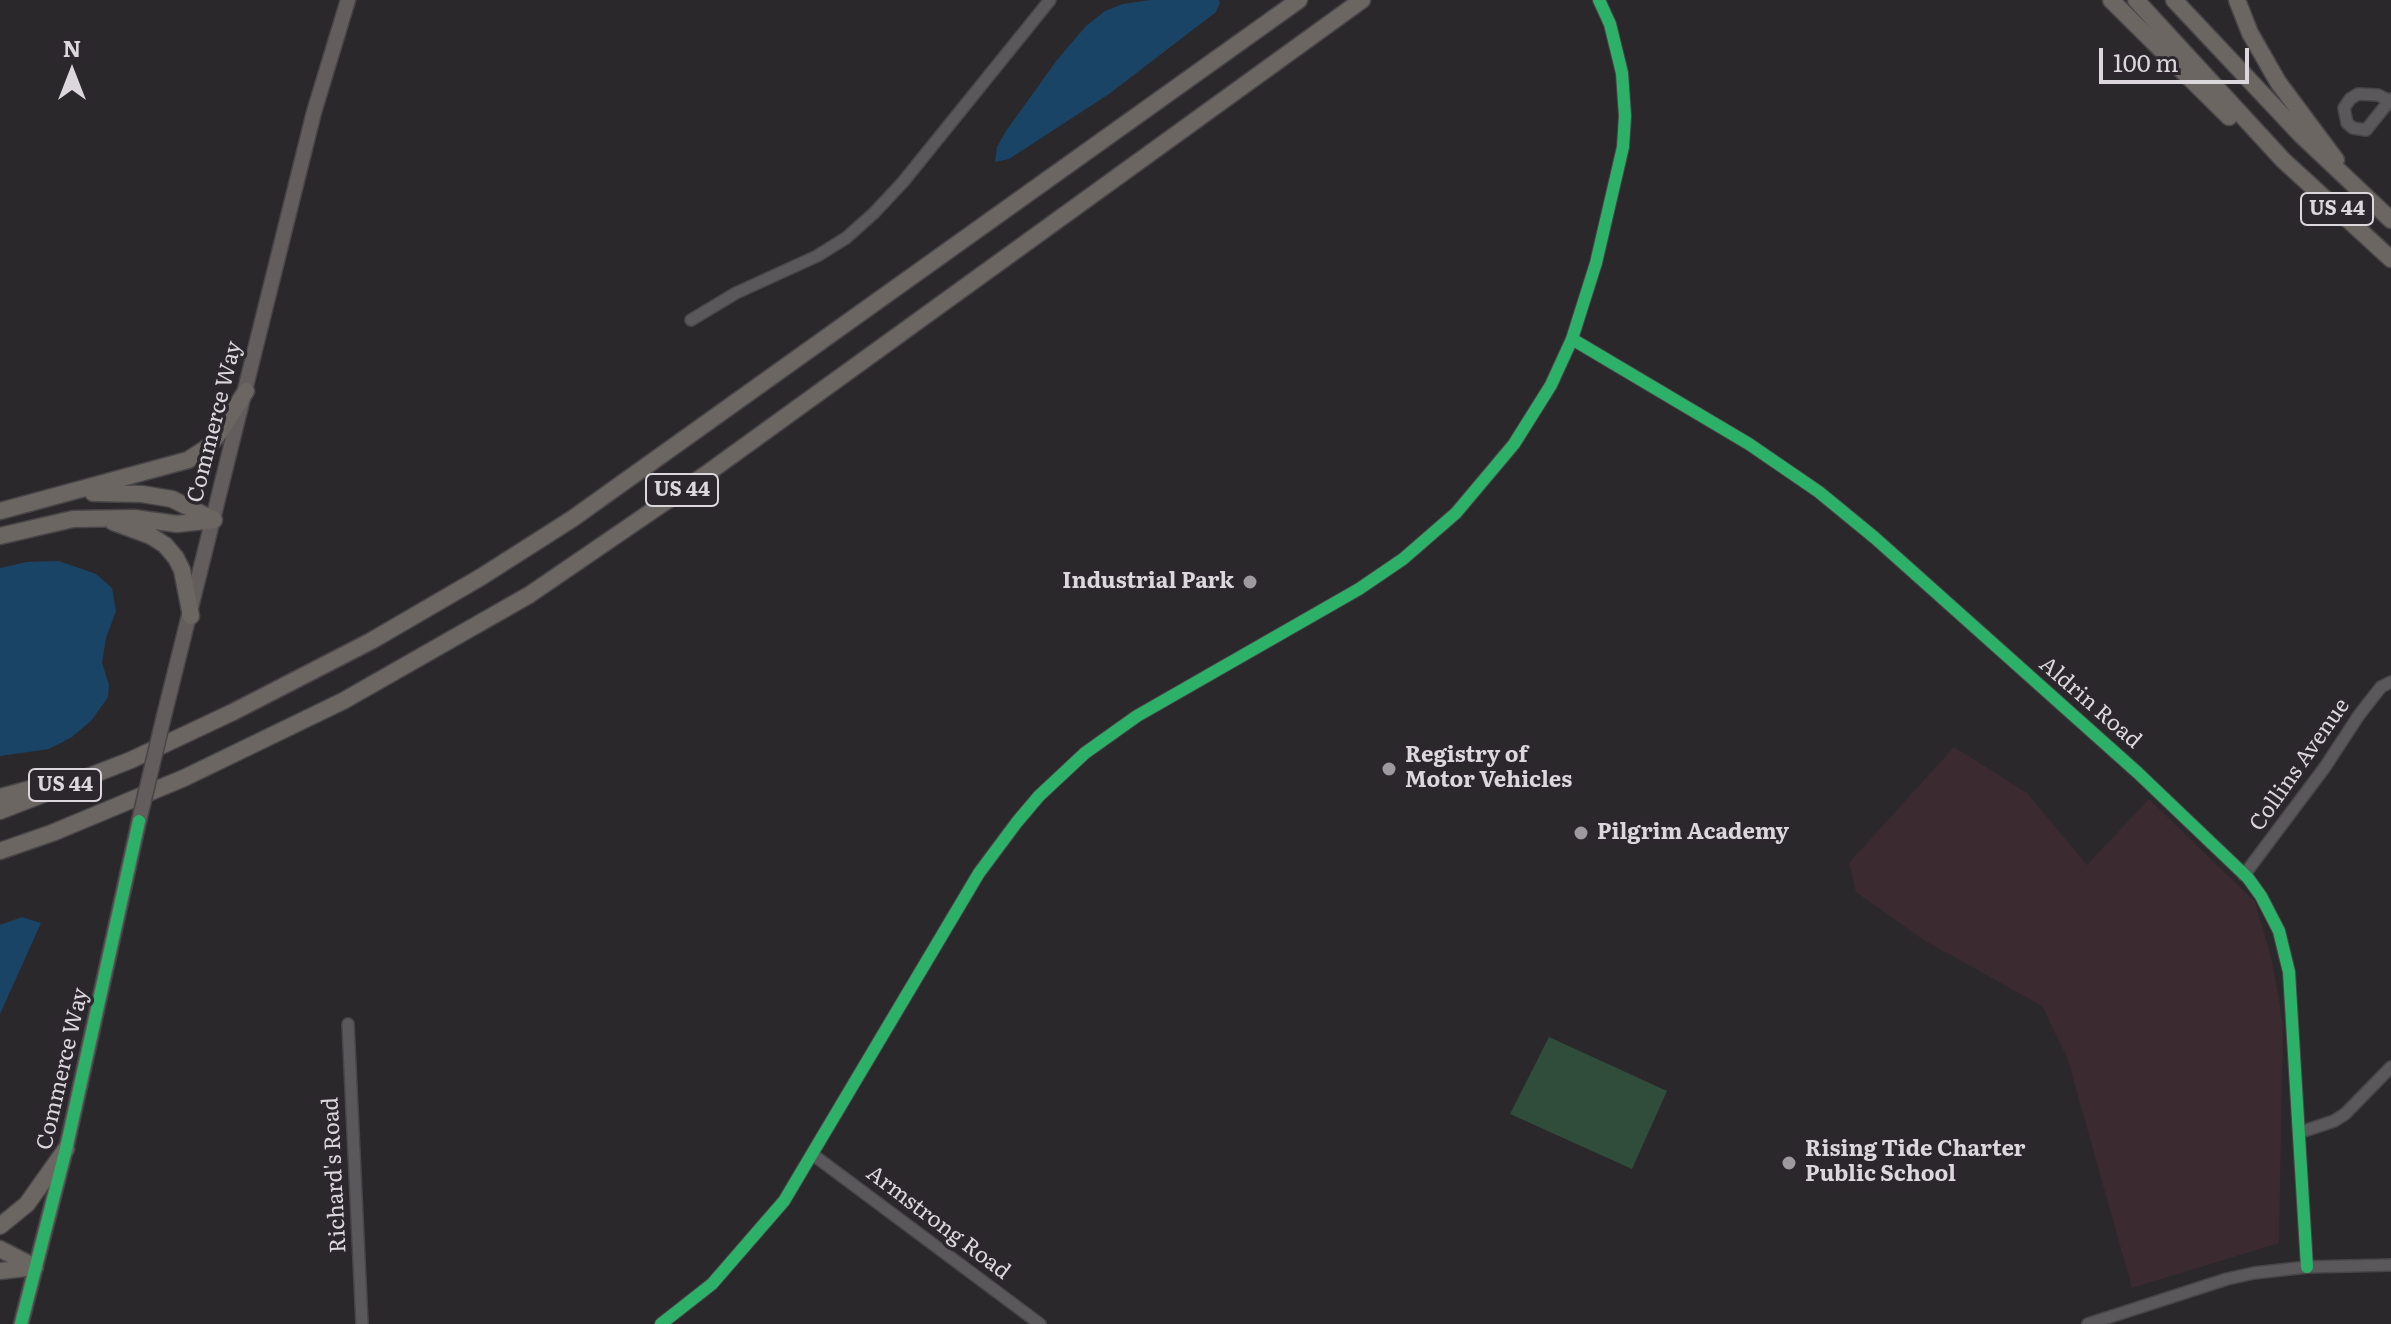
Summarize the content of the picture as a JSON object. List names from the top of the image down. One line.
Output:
{"streets":{"highway":["US 44"],"main road":["Commerce Way"],"street":["Aldrin Road","Collins Avenue","Richard's Road","Armstrong Road"]},"crossings":[["Aldrin Road","Collins Avenue"]],"places":["Industrial Park","Registry of Motor Vehicles","Pilgrim Academy","Rising Tide Charter Public School"],"scale_bar":"100 m","north":"top"}
